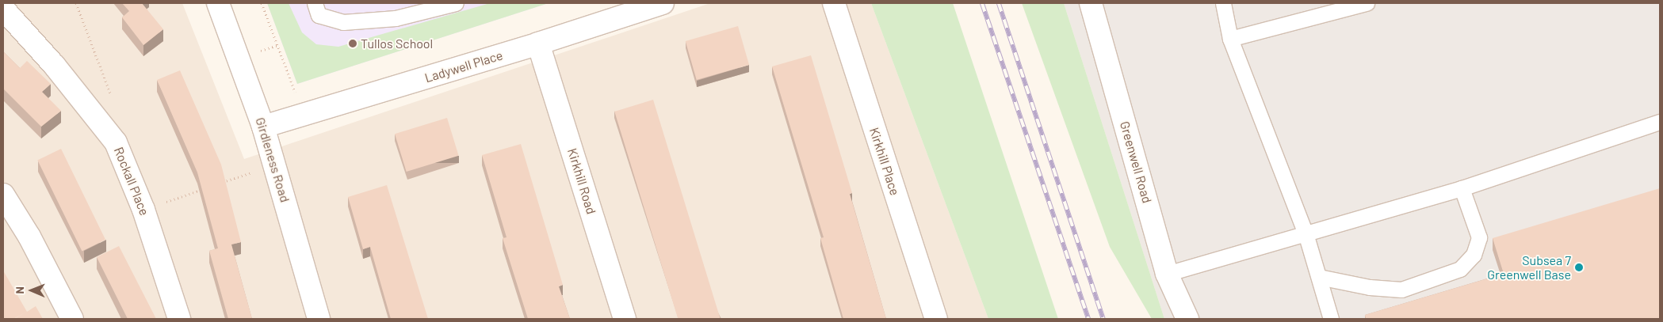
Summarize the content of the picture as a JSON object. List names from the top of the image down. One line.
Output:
{"streets":{"street":["Ladywell Place","Girdleness Road","Kirkhill Place","Greenwell Road","Rockall Place","Kirkhill Road"]},"crossings":[["Ladywell Place","Girdleness Road"],["Ladywell Place","Kirkhill Road"]],"places":["Tullos School","Subsea 7 Greenwell Base"],"north":"left"}
